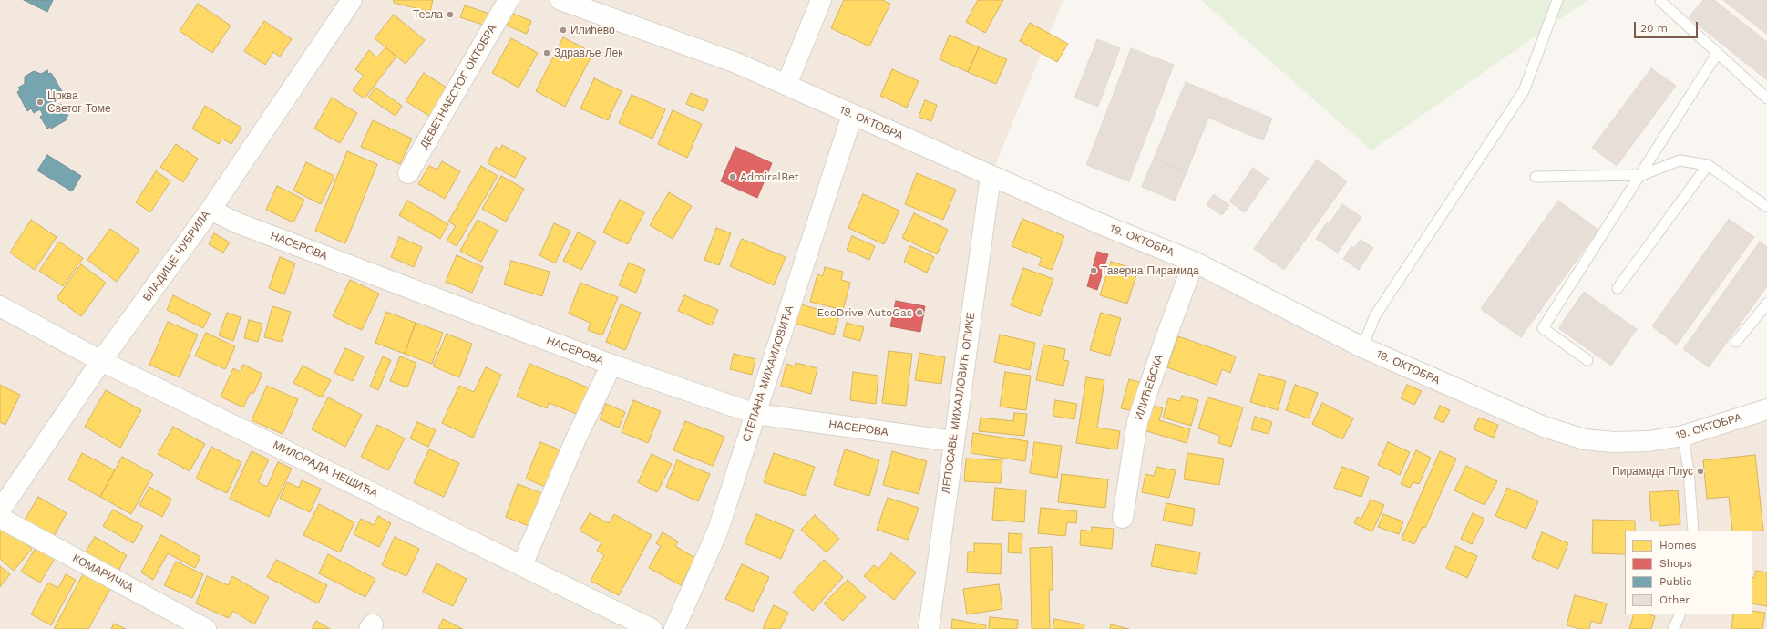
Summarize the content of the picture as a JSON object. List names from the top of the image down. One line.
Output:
{"streets":{"street":["ДЕВЕТНАЕСТОГ ОКТОБРА","19. ОКТОБРА","НАСЕРОВА","ВЛАДИЦЕ ЧУБРИЛА","СТЕПАНА МИХАИЛОВИЋА","ИЛИЋЕВСКА","ЛЕПОСАВЕ МИХАЈЛОВИЋ ОПИКЕ","МИЛОРАДА НЕШИЋА","КОМАРИЧКА"]},"crossings":[["19. ОКТОБРА","СТЕПАНА МИХАИЛОВИЋА"],["19. ОКТОБРА","ИЛИЋЕВСКА"],["19. ОКТОБРА","ЛЕПОСАВЕ МИХАЈЛОВИЋ ОПИКЕ"],["НАСЕРОВА","ВЛАДИЦЕ ЧУБРИЛА"],["НАСЕРОВА","СТЕПАНА МИХАИЛОВИЋА"],["НАСЕРОВА","ЛЕПОСАВЕ МИХАЈЛОВИЋ ОПИКЕ"],["ВЛАДИЦЕ ЧУБРИЛА","МИЛОРАДА НЕШИЋА"]],"places":["Тесла","Илићево","Здравље Лек","Црква Светог Томе","AdmiralBet","Таверна Пирамида","EcoDrive AutoGas","Пирамида Плус"],"legend":["Homes","Shops","Public","Other"],"scale_bar":"20 m"}
